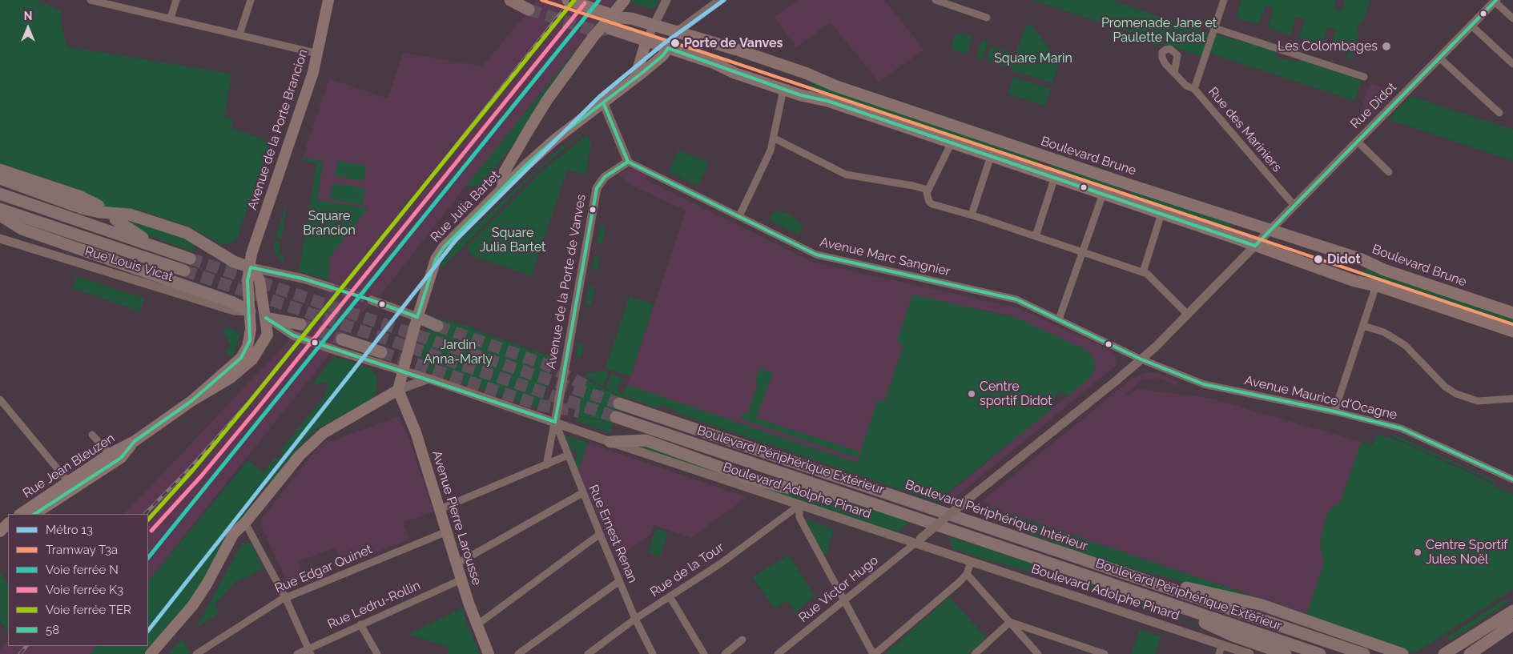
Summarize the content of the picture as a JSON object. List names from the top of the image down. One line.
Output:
{"streets":{"highway":["Boulevard Périphérique Extérieur","Boulevard Périphérique Intérieur"],"main road":["Avenue de la Porte Brancion","Boulevard Brune","Rue Julia Bartet","Rue Jean Bleuzen","Avenue Pierre Larousse"],"street":["Rue Didot","Rue des Mariniers","Avenue Marc Sangnier","Rue Louis Vicat","Avenue de la Porte de Vanves","Avenue Maurice d'Ocagne","Boulevard Adolphe Pinard","Rue Ernest Renan","Rue Edgar Quinet","Rue de la Tour","Rue Victor Hugo","Rue Ledru-Rollin"]},"crossings":[["Rue Didot","Rue des Mariniers"],["Rue Didot","Boulevard Brune"],["Rue Didot","Avenue Marc Sangnier"],["Rue Didot","Avenue Maurice d'Ocagne"],["Rue Didot","Boulevard Adolphe Pinard"],["Rue Didot","Rue Victor Hugo"],["Avenue de la Porte Brancion","Rue Louis Vicat"],["Avenue de la Porte Brancion","Rue Jean Bleuzen"],["Rue Julia Bartet","Boulevard Adolphe Pinard"],["Rue Julia Bartet","Avenue Pierre Larousse"],["Avenue Marc Sangnier","Avenue de la Porte de Vanves"],["Avenue Marc Sangnier","Avenue Maurice d'Ocagne"],["Rue Louis Vicat","Rue Jean Bleuzen"],["Avenue de la Porte de Vanves","Boulevard Adolphe Pinard"],["Avenue de la Porte de Vanves","Rue Ernest Renan"],["Rue Jean Bleuzen","Boulevard Adolphe Pinard"],["Boulevard Adolphe Pinard","Rue Ernest Renan"],["Boulevard Adolphe Pinard","Rue de la Tour"],["Boulevard Adolphe Pinard","Rue Victor Hugo"],["Avenue Pierre Larousse","Rue Edgar Quinet"],["Avenue Pierre Larousse","Rue Ledru-Rollin"],["Rue Ernest Renan","Rue de la Tour"]],"parks":["Promenade Jane et Paulette Nardal","Square Marin","Square Brancion","Square Julia Bartet","Jardin Anna-Marly"],"places":["Porte de Vanves","Les Colombages","Didot","Centre sportif Didot","Centre Sportif Jules Noël"],"lines":["metro line 13","tram line T3a","rail line N","rail line TER","transit line 58","rail line K3"],"legend":["Métro 13","Tramway T3a","Voie ferrée N","Voie ferrée K3","Voie ferrée TER","58"],"north":"top"}
